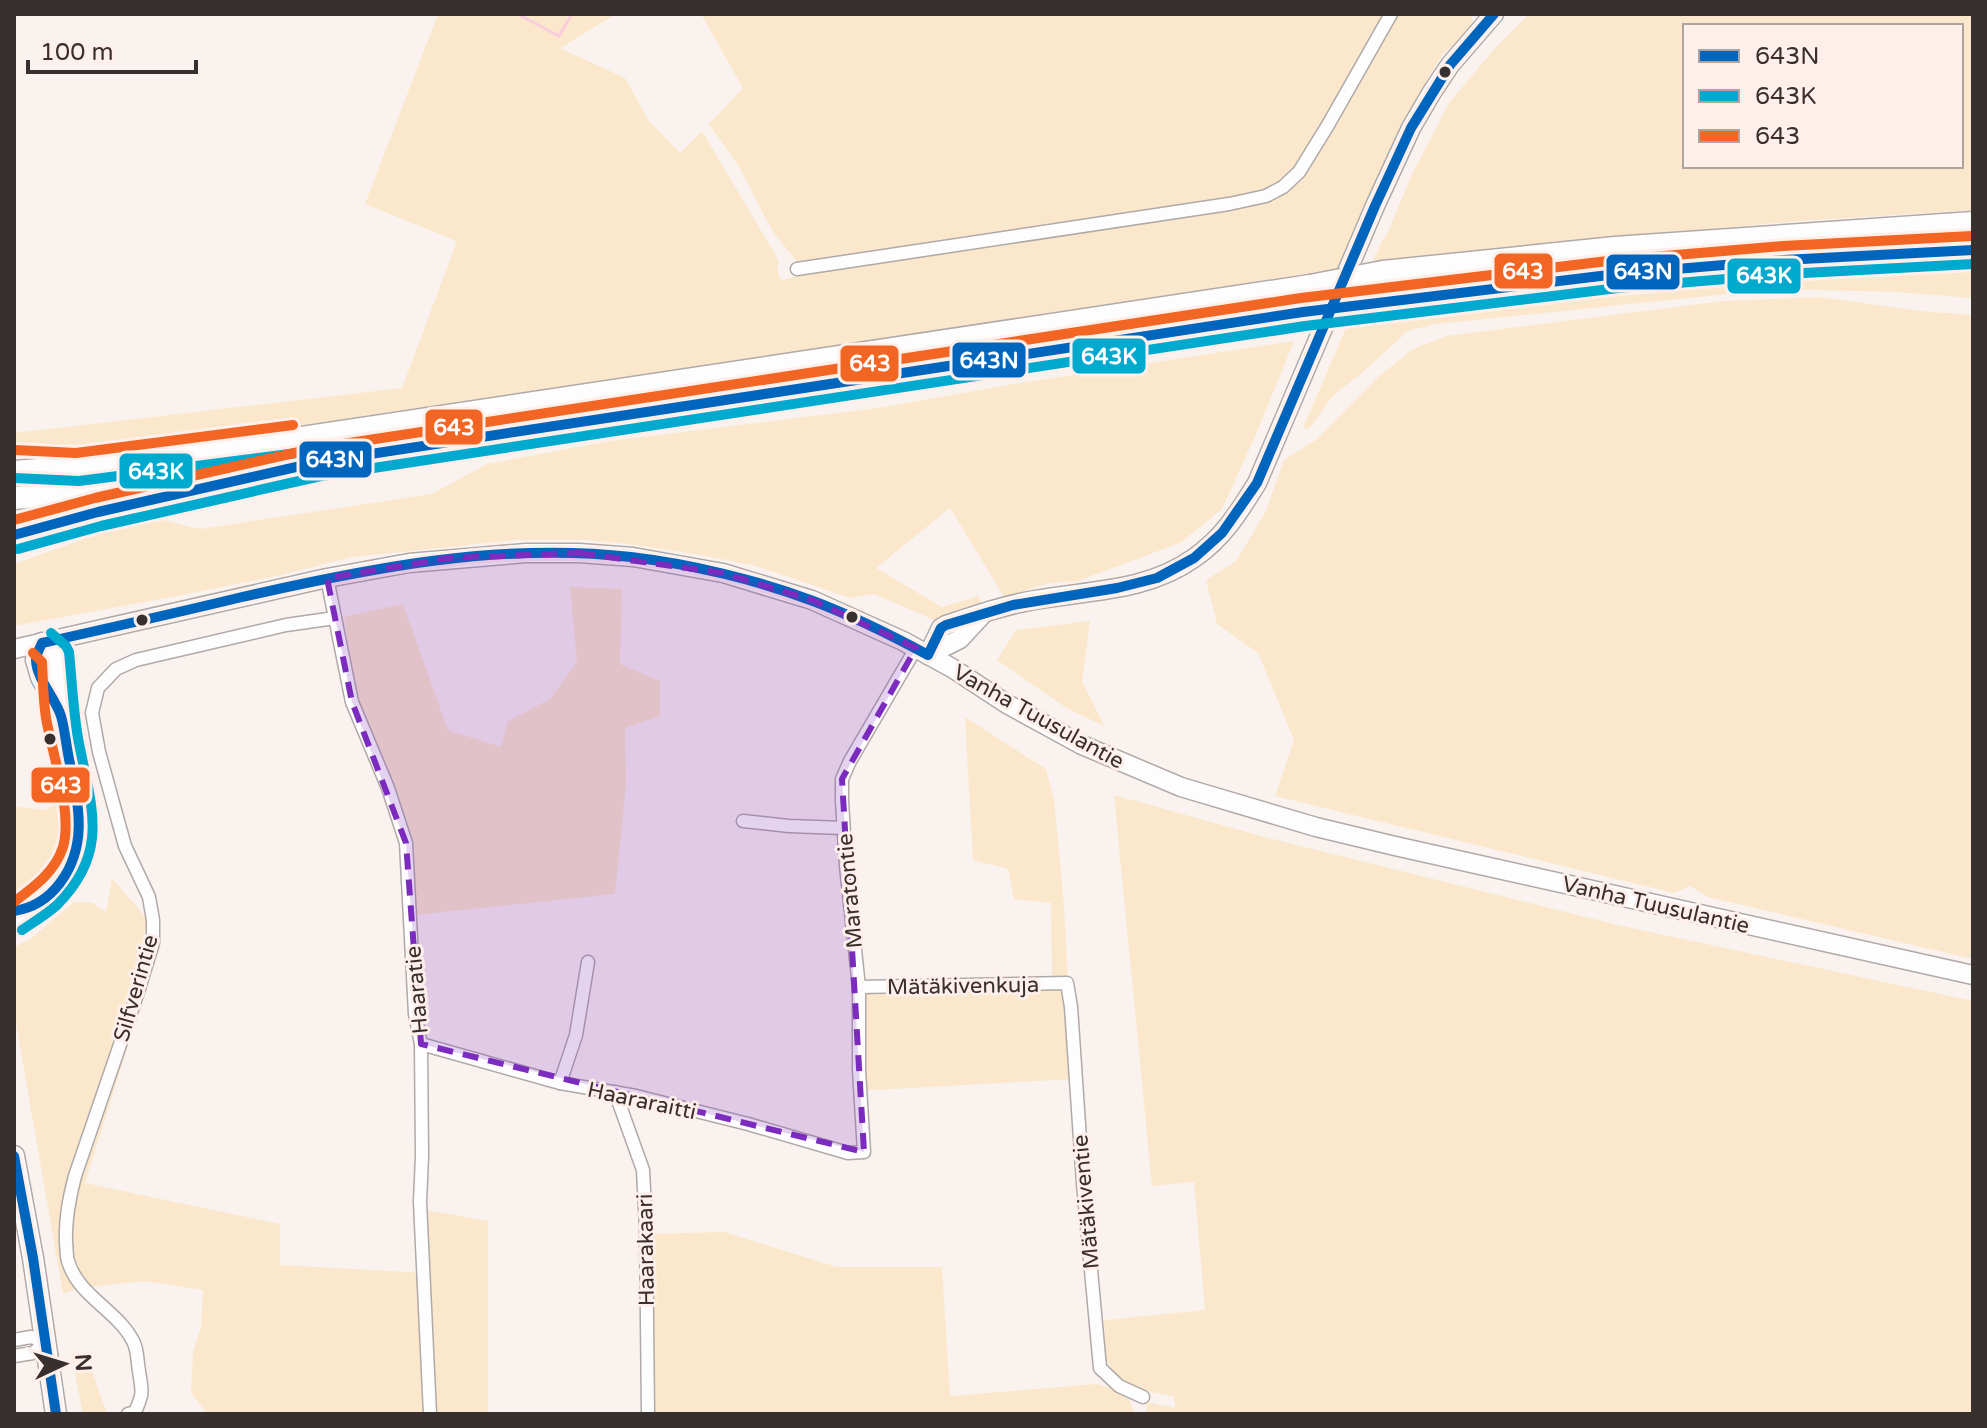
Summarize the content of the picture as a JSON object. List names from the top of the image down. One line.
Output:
{"streets":{"main road":["Vanha Tuusulantie"],"street":["Maratontie","Mätäkivenkuja","Silfverintie","Haaratie","Haararaitti","Mätäkiventie","Haarakaari"]},"crossings":[["Vanha Tuusulantie","Maratontie"],["Vanha Tuusulantie","Haaratie"],["Maratontie","Mätäkivenkuja"],["Maratontie","Haararaitti"],["Mätäkivenkuja","Mätäkiventie"],["Silfverintie","Haaratie"],["Haaratie","Haararaitti"],["Haararaitti","Haarakaari"]],"lines":["transit line 643N","transit line 643","transit line 643K"],"legend":["643N","643K","643"],"scale_bar":"100 m","north":"right"}
